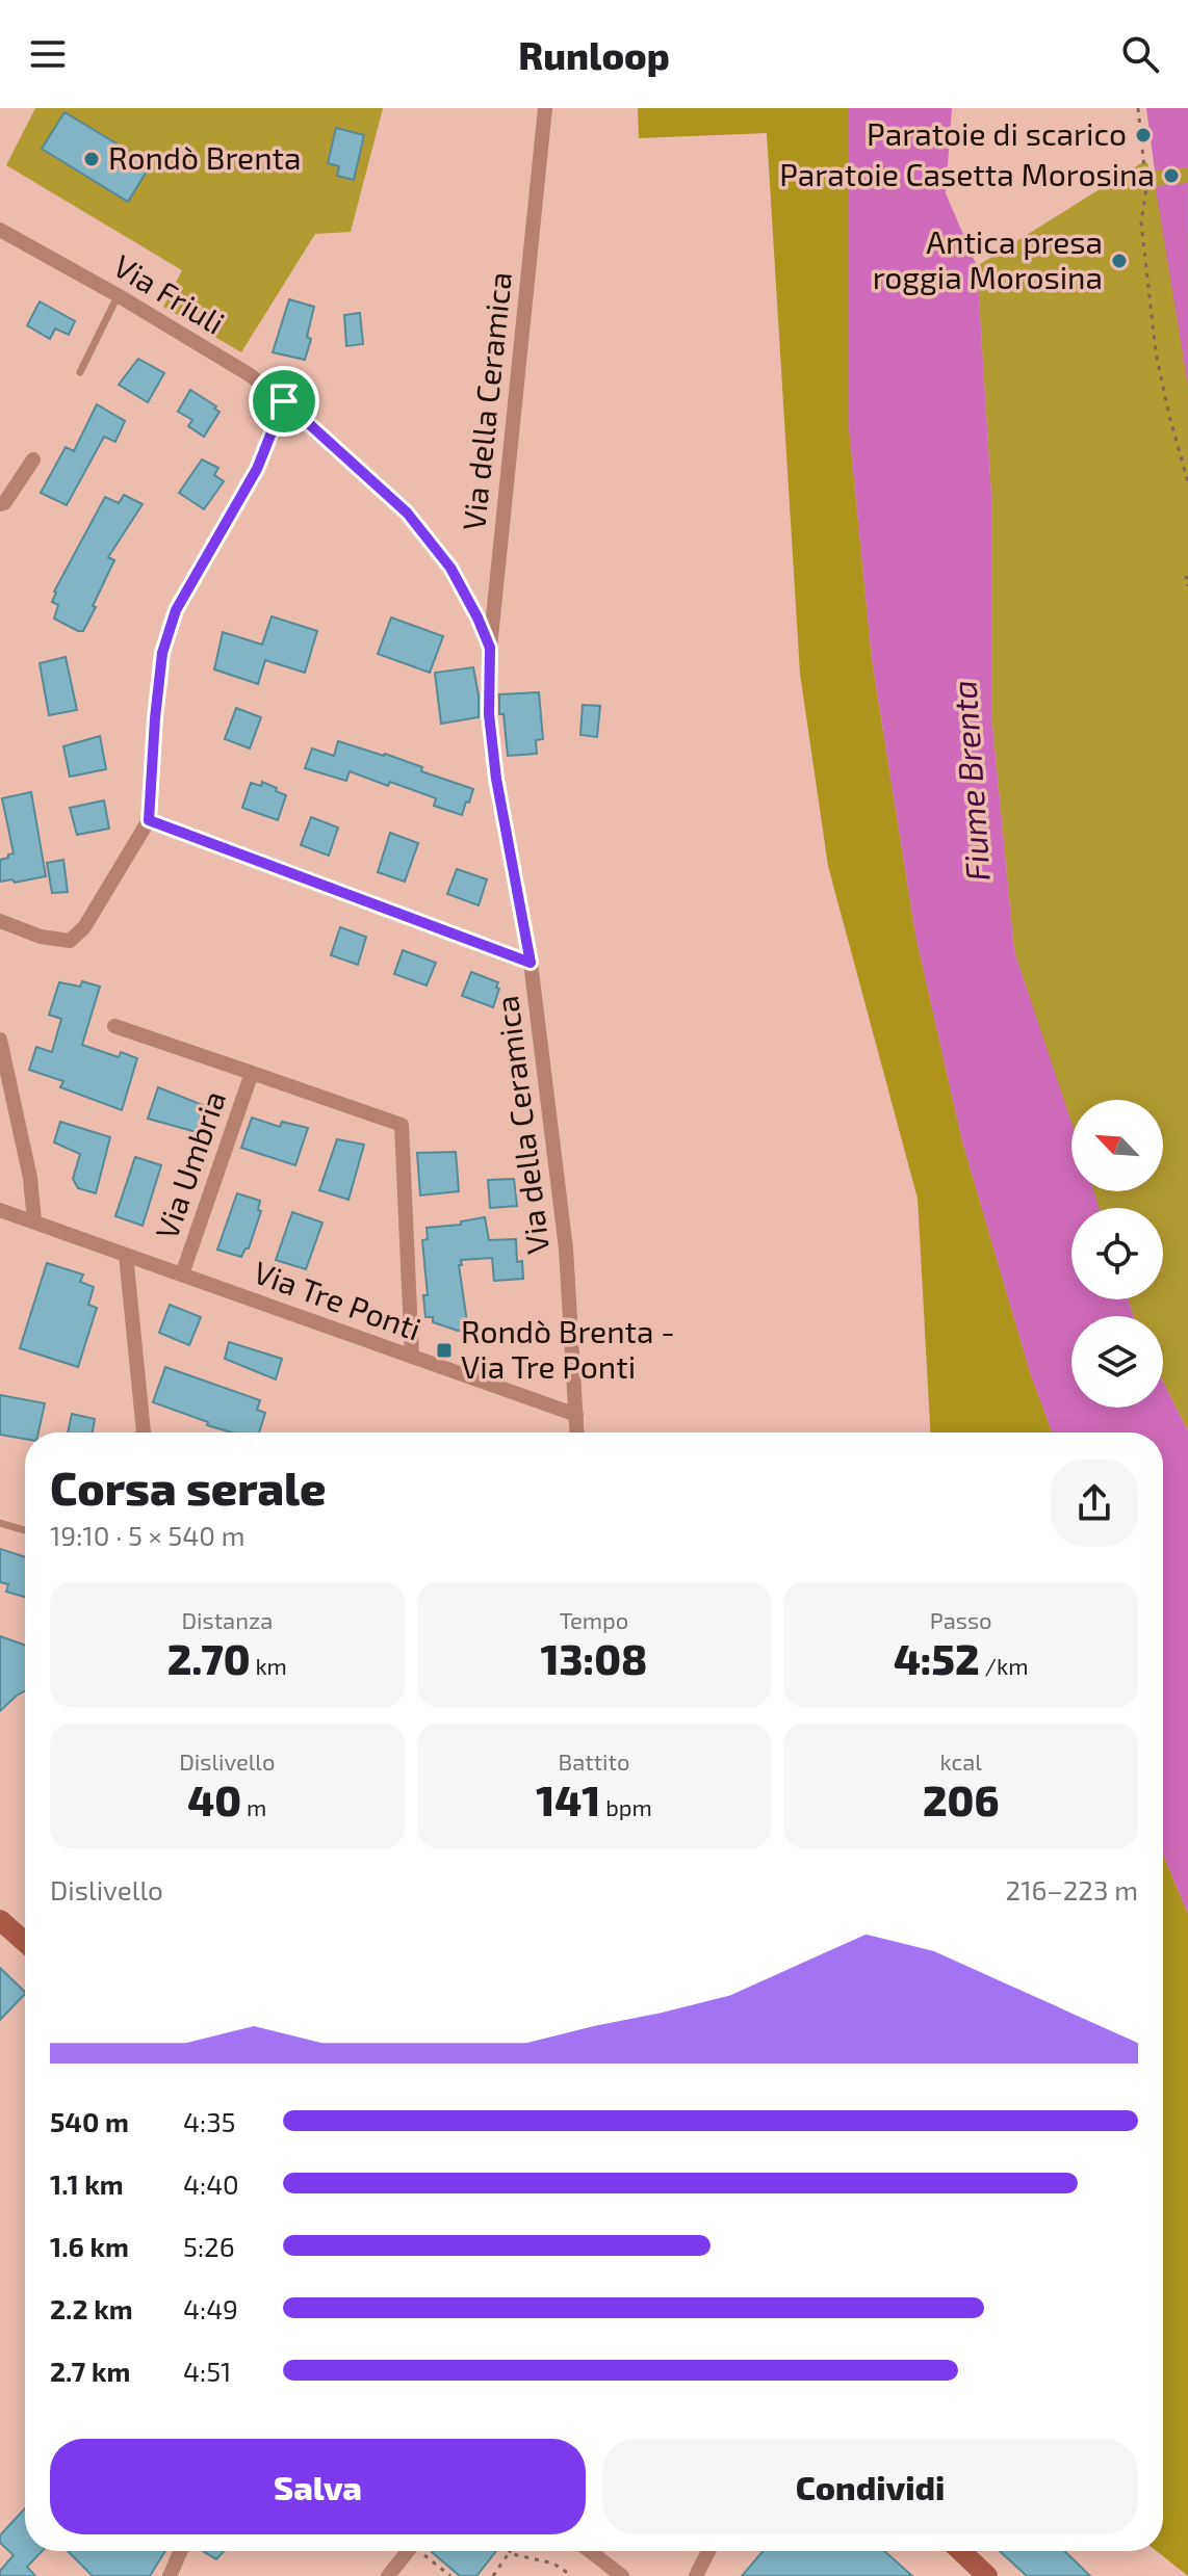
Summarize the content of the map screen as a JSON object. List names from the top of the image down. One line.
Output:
{"streets":{"street":["Via Friuli","Via della Ceramica","Via Umbria","Via Tre Ponti"]},"crossings":[["Via Friuli","Via della Ceramica"],["Via della Ceramica","Via Tre Ponti"],["Via Umbria","Via Tre Ponti"]],"water":["Fiume Brenta"],"places":{"other":["Paratoie di scarico","Rondò Brenta","Paratoie Casetta Morosina","Antica presa roggia Morosina"],"transit":["Rondò Brenta - Via Tre Ponti"]},"north":"top left","page":{"header":"Runloop","heading":["Corsa serale","19:10 · 5 × 540 m"],"stats":[["Distanza","2.70 km"],["Tempo","13:08"],["Passo","4:52 /km"],["Dislivello","40 m"],["Battito","141 bpm"],["kcal","206"]],"chart":["Dislivello","216–223 m"],"list":[{"name":"540 m","note":"4:35"},{"name":"1.1 km","note":"4:40"},{"name":"1.6 km","note":"5:26"},{"name":"2.2 km","note":"4:49"},{"name":"2.7 km","note":"4:51"}],"buttons":["Salva","Condividi"]}}
